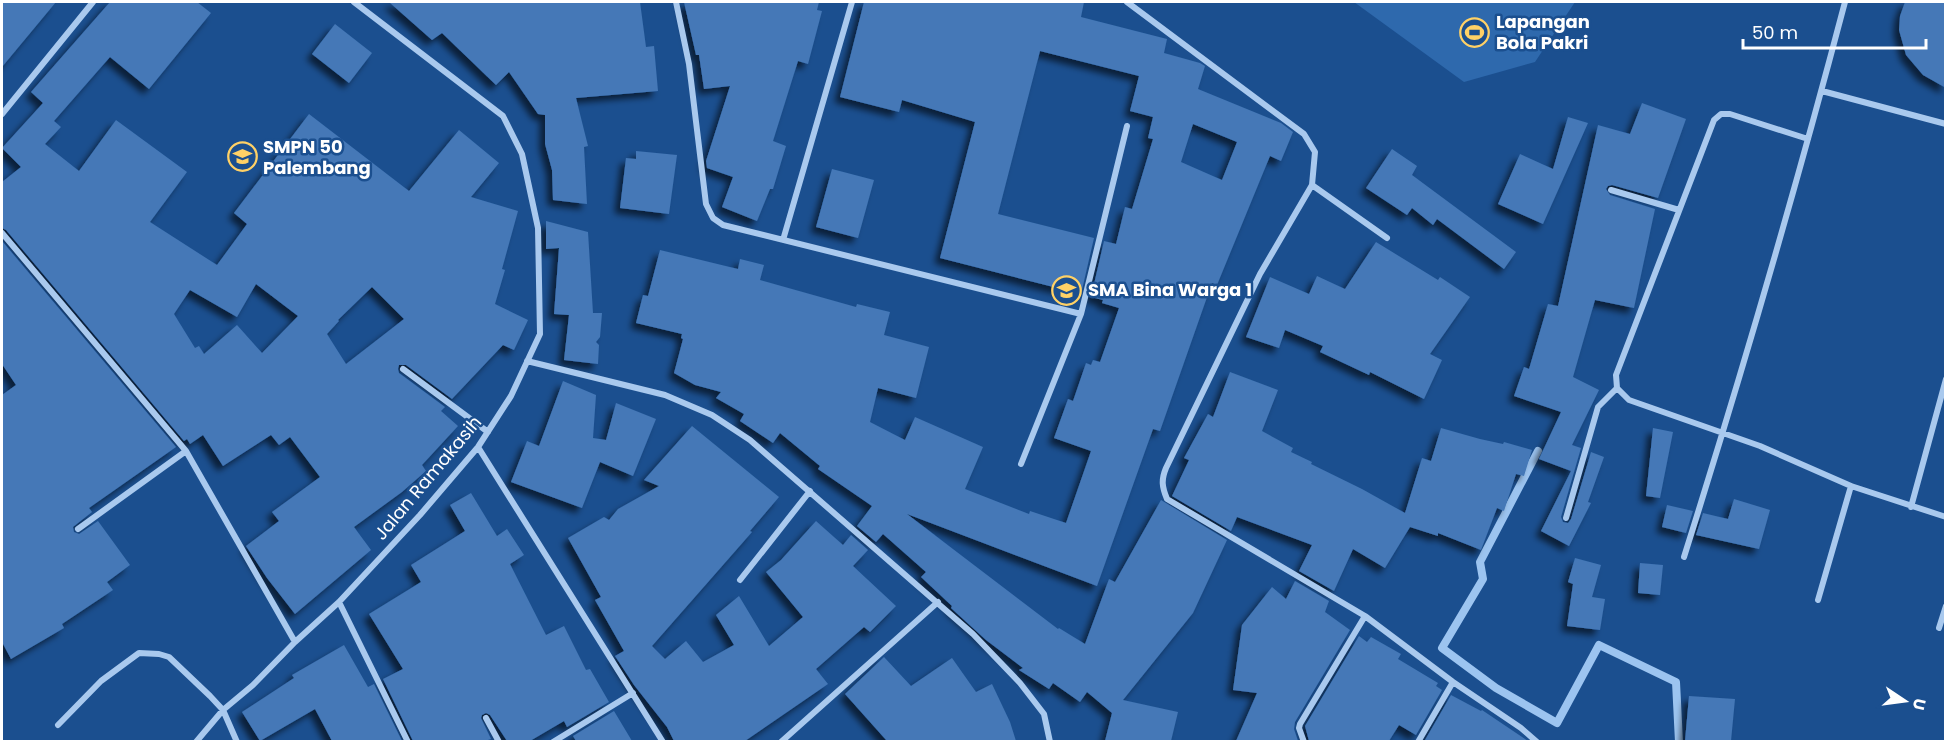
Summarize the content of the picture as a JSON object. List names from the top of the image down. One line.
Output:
{"streets":{"street":["Jalan Ramakasih"]},"places":{"sports":["Lapangan Bola Pakri"],"school or university":["SMPN 50 Palembang","SMA Bina Warga 1"]},"scale_bar":"50 m","north":"right"}
